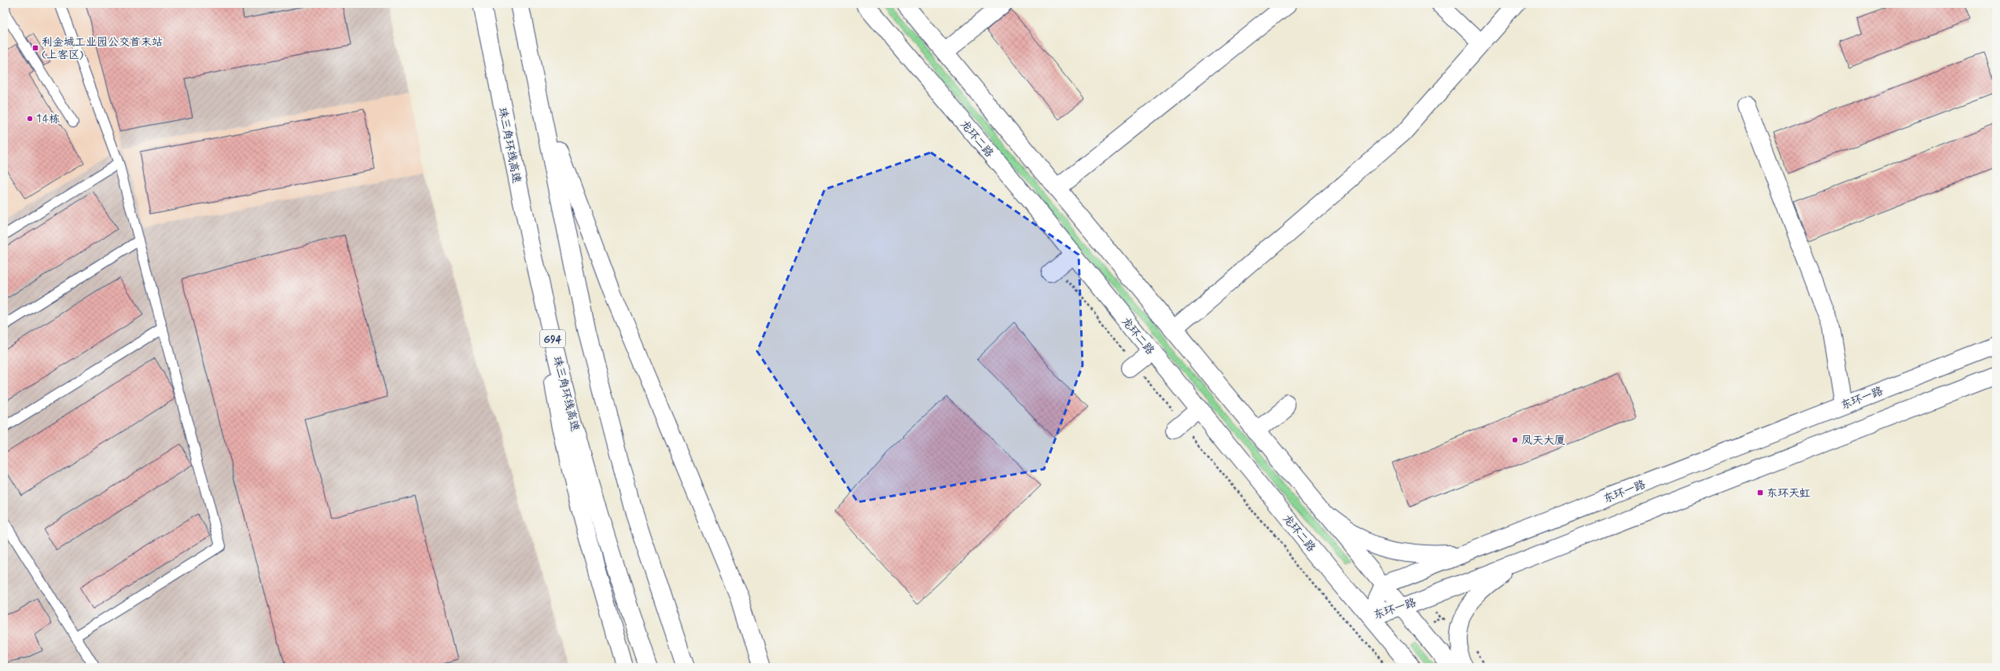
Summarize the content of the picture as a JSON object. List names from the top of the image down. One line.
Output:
{"streets":{"main road":["龙环二路","珠三角环线高速","G94","东环一路"]},"crossings":[["龙环二路","东环一路"]],"places":{"transit":["利金城工业园公交首末站 (上客区)","东环天虹"],"other":["T4栋","凤天大厦"]}}
